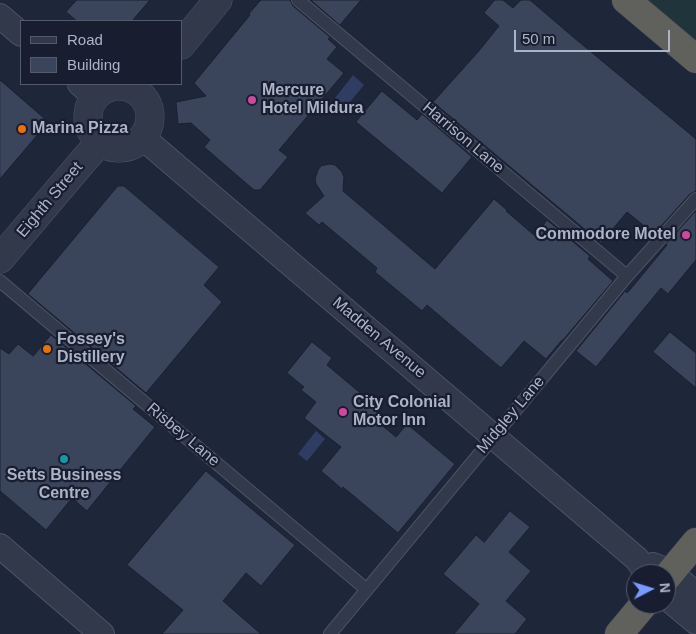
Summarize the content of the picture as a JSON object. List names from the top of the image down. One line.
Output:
{"streets":{"street":["Eighth Street","Madden Avenue"],"lane":["Harrison Lane","Midgley Lane","Risbey Lane"]},"crossings":[["Harrison Lane","Midgley Lane"],["Eighth Street","Madden Avenue"],["Madden Avenue","Midgley Lane"],["Midgley Lane","Risbey Lane"]],"places":["Mercure Hotel Mildura","Marina Pizza","Commodore Motel","Fossey's Distillery","City Colonial Motor Inn","Setts Business Centre"],"legend":["Road","Building"],"scale_bar":"50 m","north":"right"}
